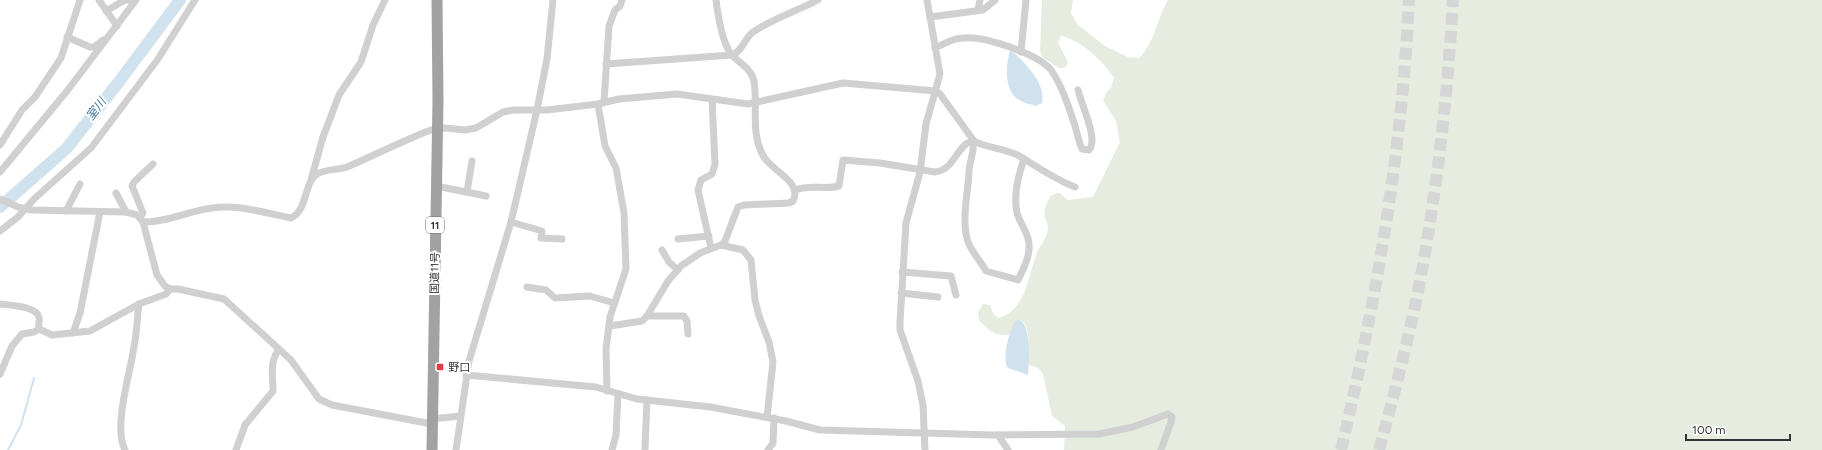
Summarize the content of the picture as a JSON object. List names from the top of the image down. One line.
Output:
{"streets":{"highway":["11","国道11号"]},"water":["室川"],"places":{"transit":["野口"]},"scale_bar":"100 m"}
